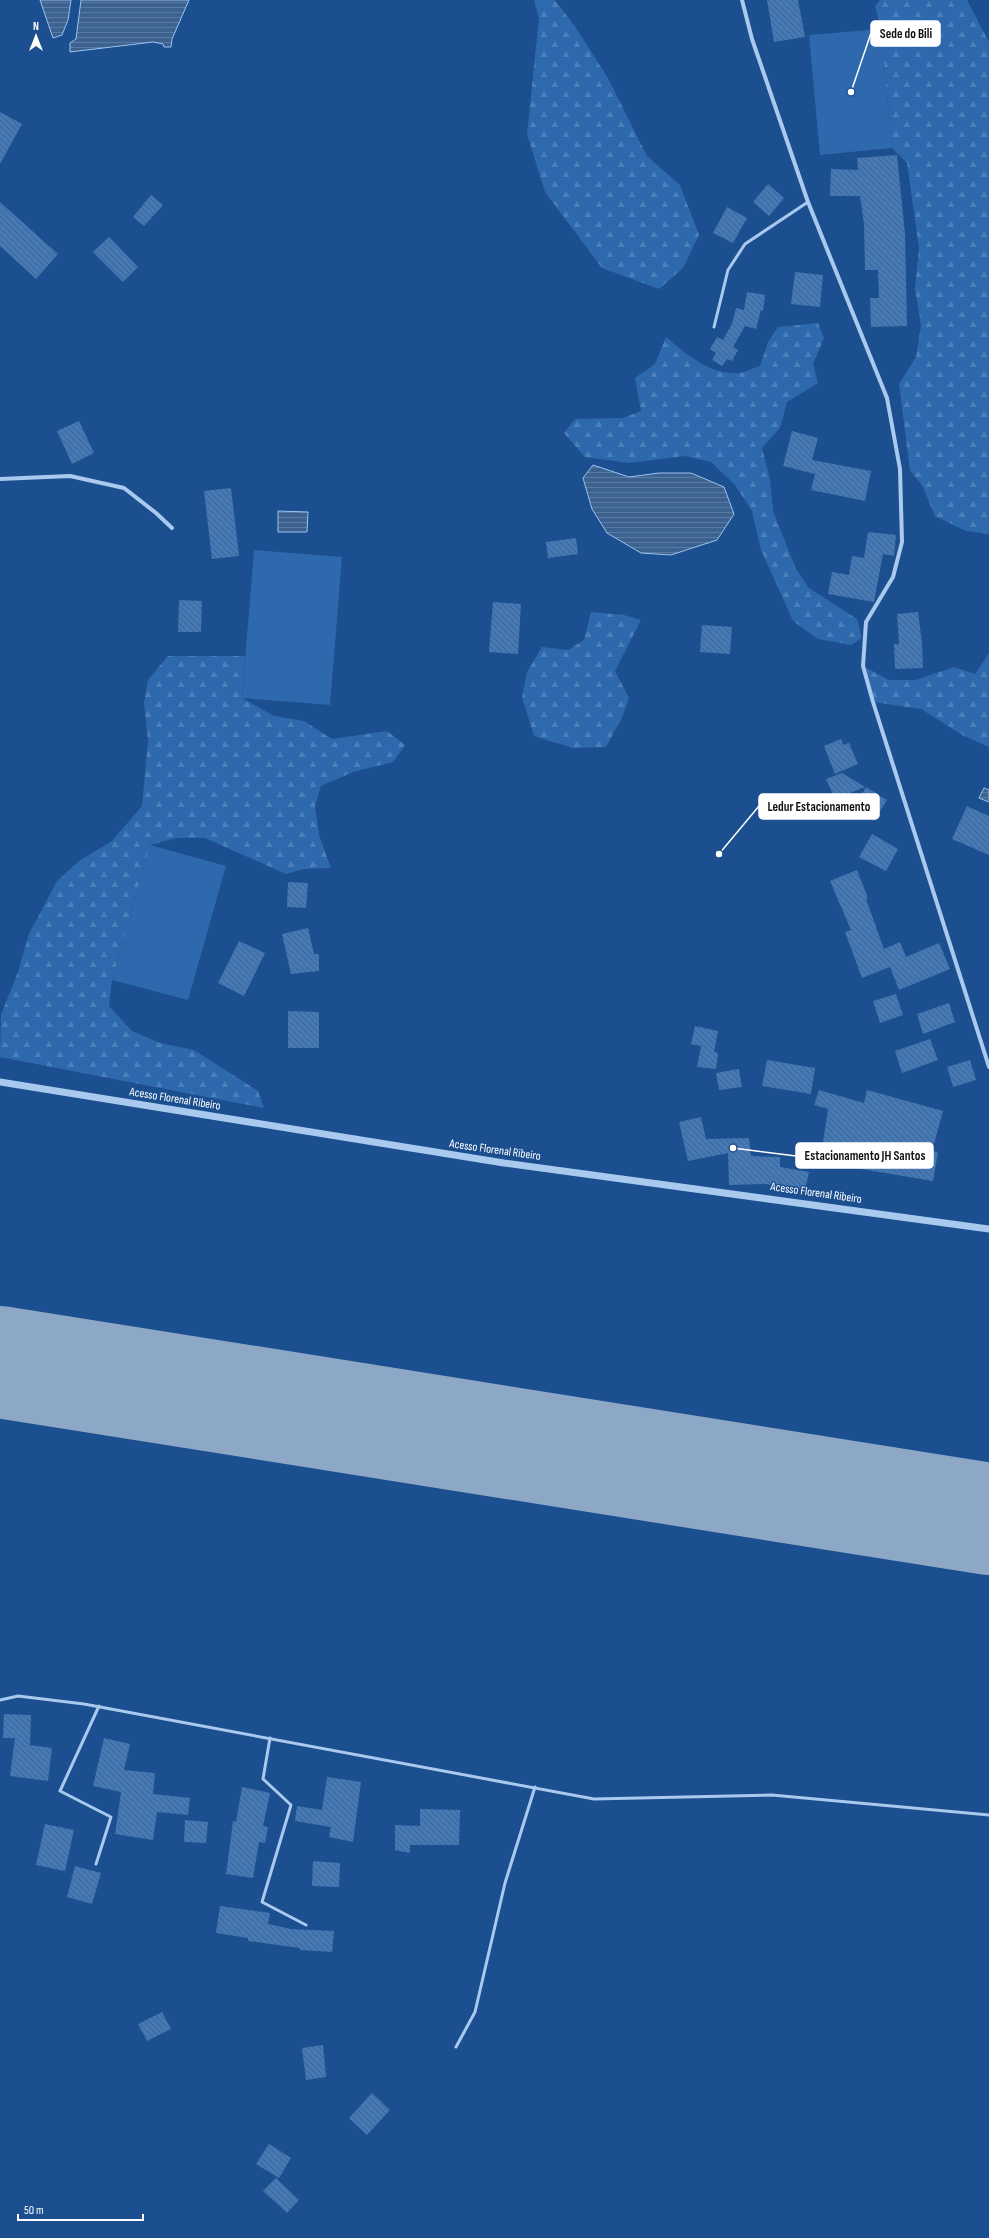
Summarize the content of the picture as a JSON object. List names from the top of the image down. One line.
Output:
{"streets":{"street":["Acesso Florenal Ribeiro"]},"places":["Sede do Bili","Ledur Estacionamento","Estacionamento JH Santos"],"scale_bar":"50 m","north":"top"}
